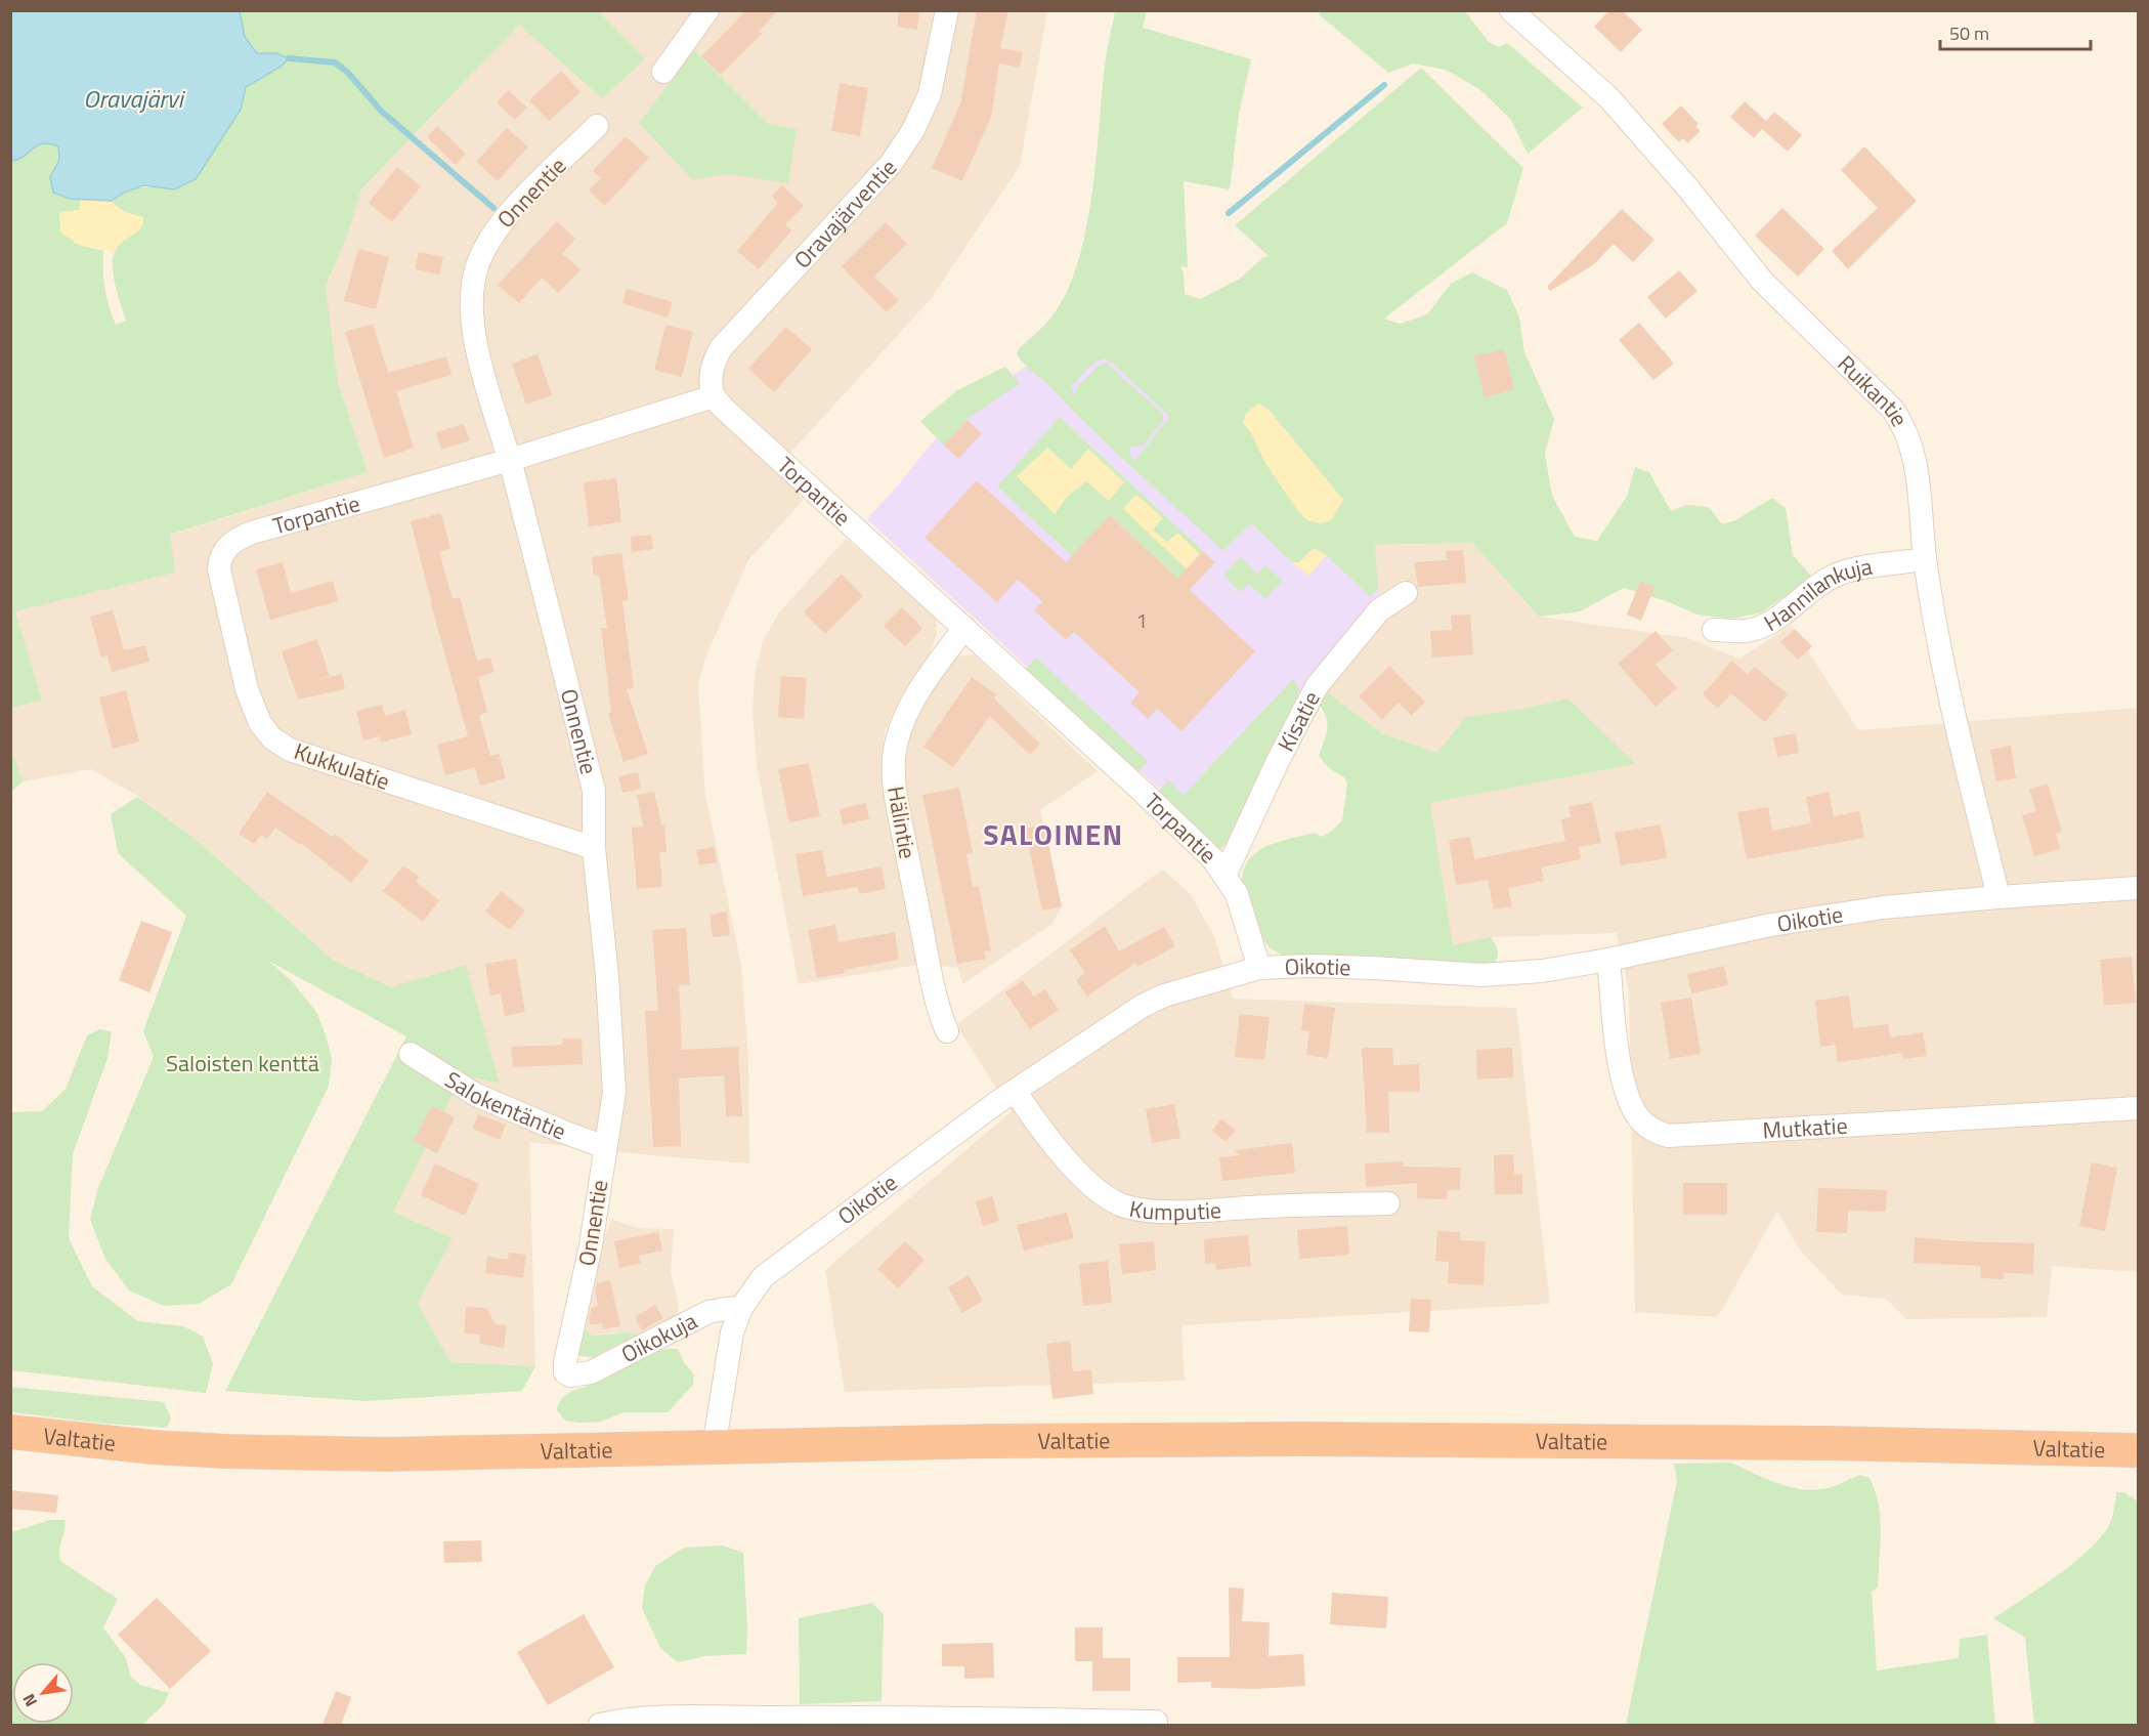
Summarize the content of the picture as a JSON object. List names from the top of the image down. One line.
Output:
{"streets":{"highway":["Valtatie"],"street":["Onnentie","Oravajärventie","Ruikantie","Torpantie","Hannilankuja","Kisatie","Kukkulatie","Hälintie","Oikotie","Salokentäntie","Mutkatie","Kumputie","Oikokuja"]},"crossings":[["Onnentie","Torpantie"],["Onnentie","Kukkulatie"],["Onnentie","Salokentäntie"],["Onnentie","Oikokuja"],["Oravajärventie","Torpantie"],["Ruikantie","Hannilankuja"],["Ruikantie","Oikotie"],["Torpantie","Kisatie"],["Torpantie","Kukkulatie"],["Torpantie","Hälintie"],["Torpantie","Oikotie"],["Oikotie","Mutkatie"],["Oikotie","Kumputie"],["Oikotie","Oikokuja"],["Oikotie","Valtatie"]],"districts":["SALOINEN"],"water":["Oravajärvi"],"parks":["Saloisten kenttä"],"house_numbers":["1"],"scale_bar":"50 m","north":"bottom left"}
